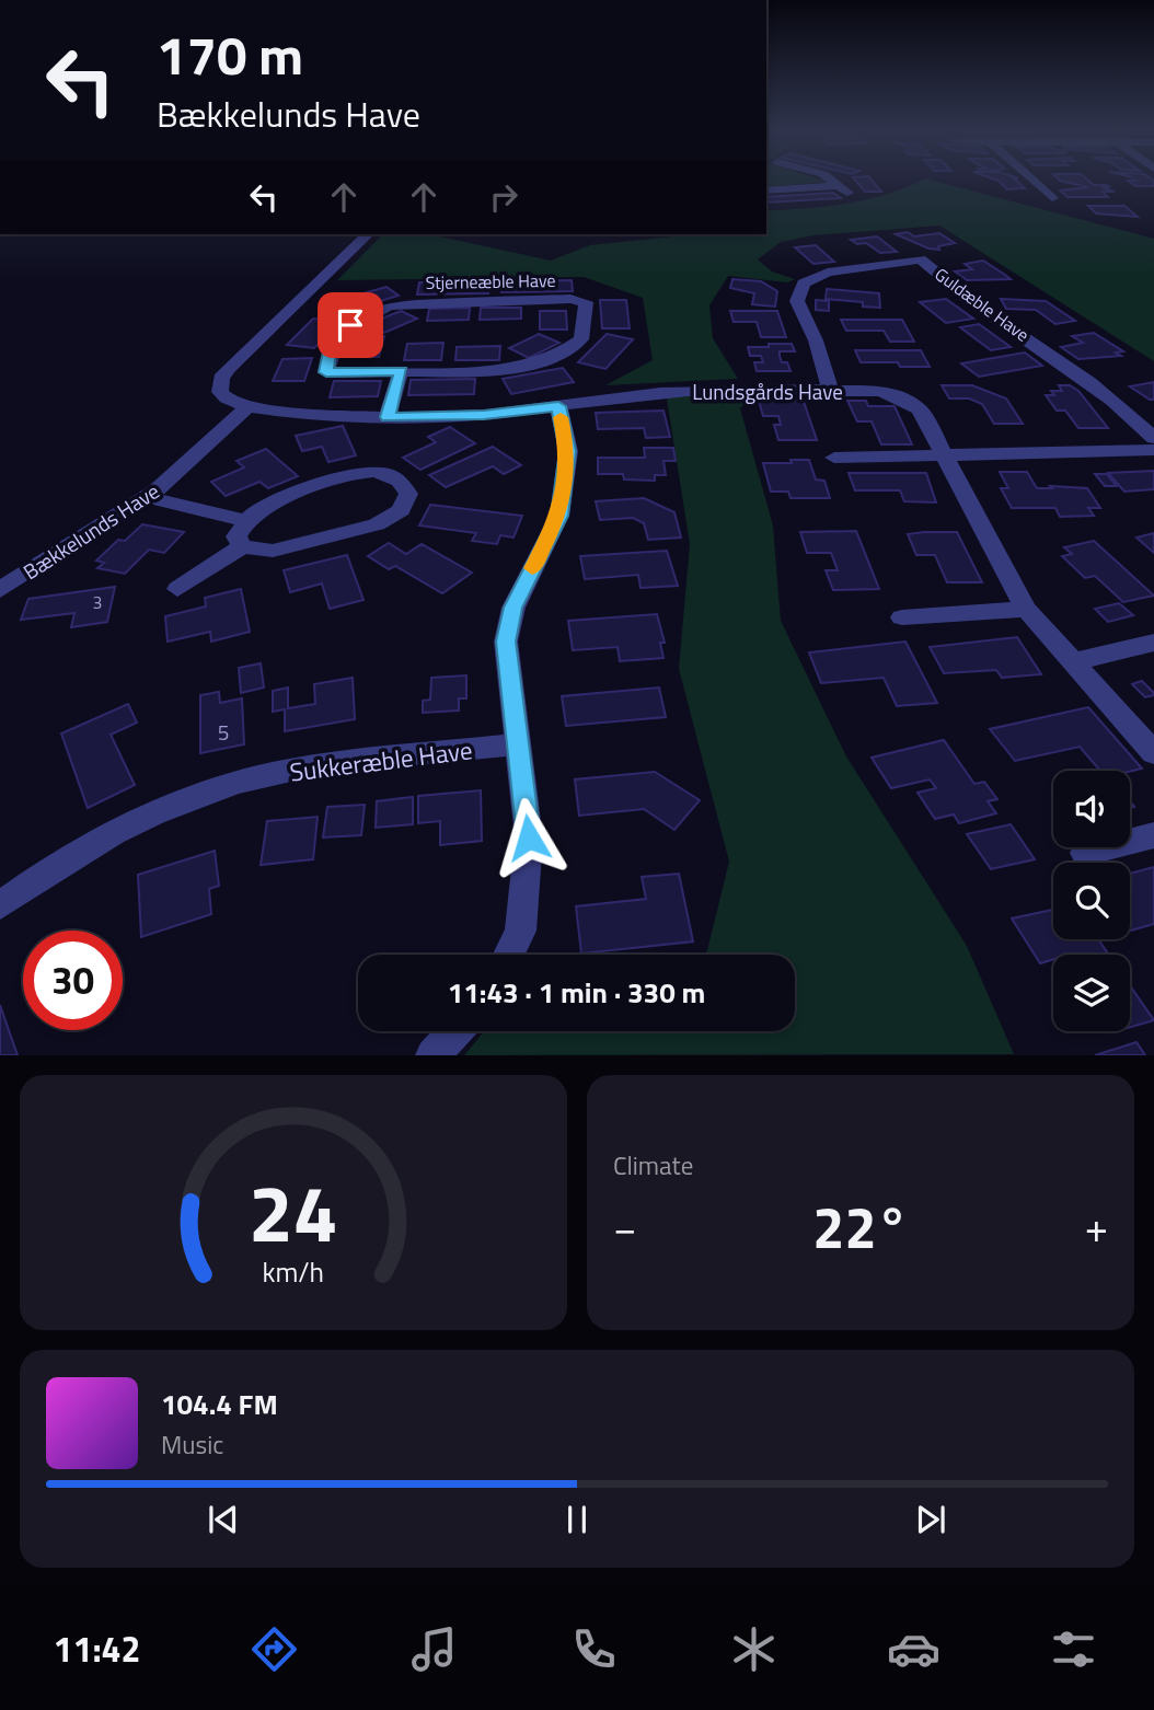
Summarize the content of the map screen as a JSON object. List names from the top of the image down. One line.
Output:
{"streets":{"street":["Stjerneæble Have","Guldæble Have","Lundsgårds Have","Bækkelunds Have","Sukkeræble Have"]},"crossings":[["Guldæble Have","Lundsgårds Have"]],"house_numbers":["3","5"],"page":{"turn":["170 m","Bækkelunds Have"],"limit":"30","trip":"11:43 · 1 min · 330 m","tile":"Climate","heat":["−","22°","+"],"song":["104.4 FM","Music"],"tabs":"11:42","gauge":["24","km/h"]}}
